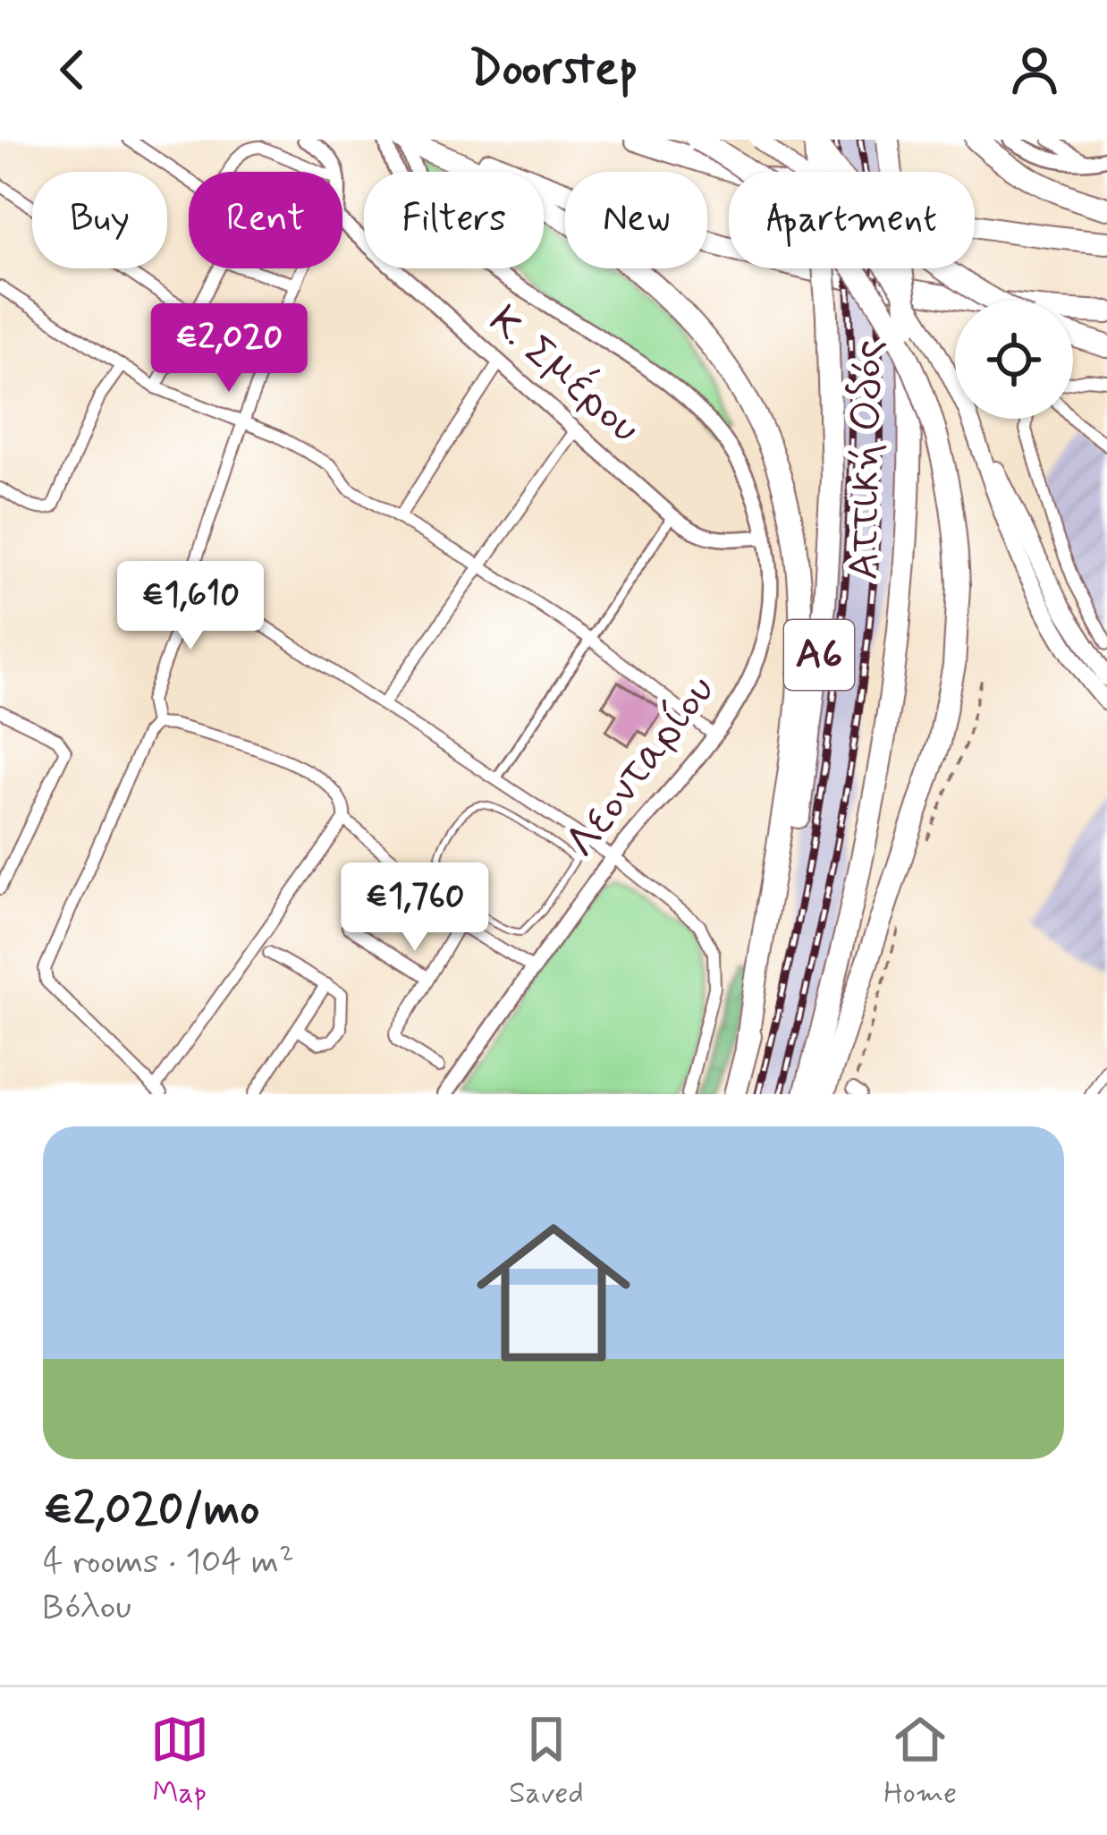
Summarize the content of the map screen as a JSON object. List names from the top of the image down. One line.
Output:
{"streets":{"highway":["Αττική Οδός","Α6"],"street":["Κ. Σμέρου","Λεονταρίου"]},"crossings":[["Κ. Σμέρου","Λεονταρίου"]],"page":{"header":"Doorstep","chip":["Buy","Rent","Filters","New","Apartment"],"price":["€2,020","€1,610","€1,760"],"list":[{"name":"€2,020/mo","note":"4 rooms · 104 m² · Βόλου"}],"tabs":["Map","Saved","Home"]}}
